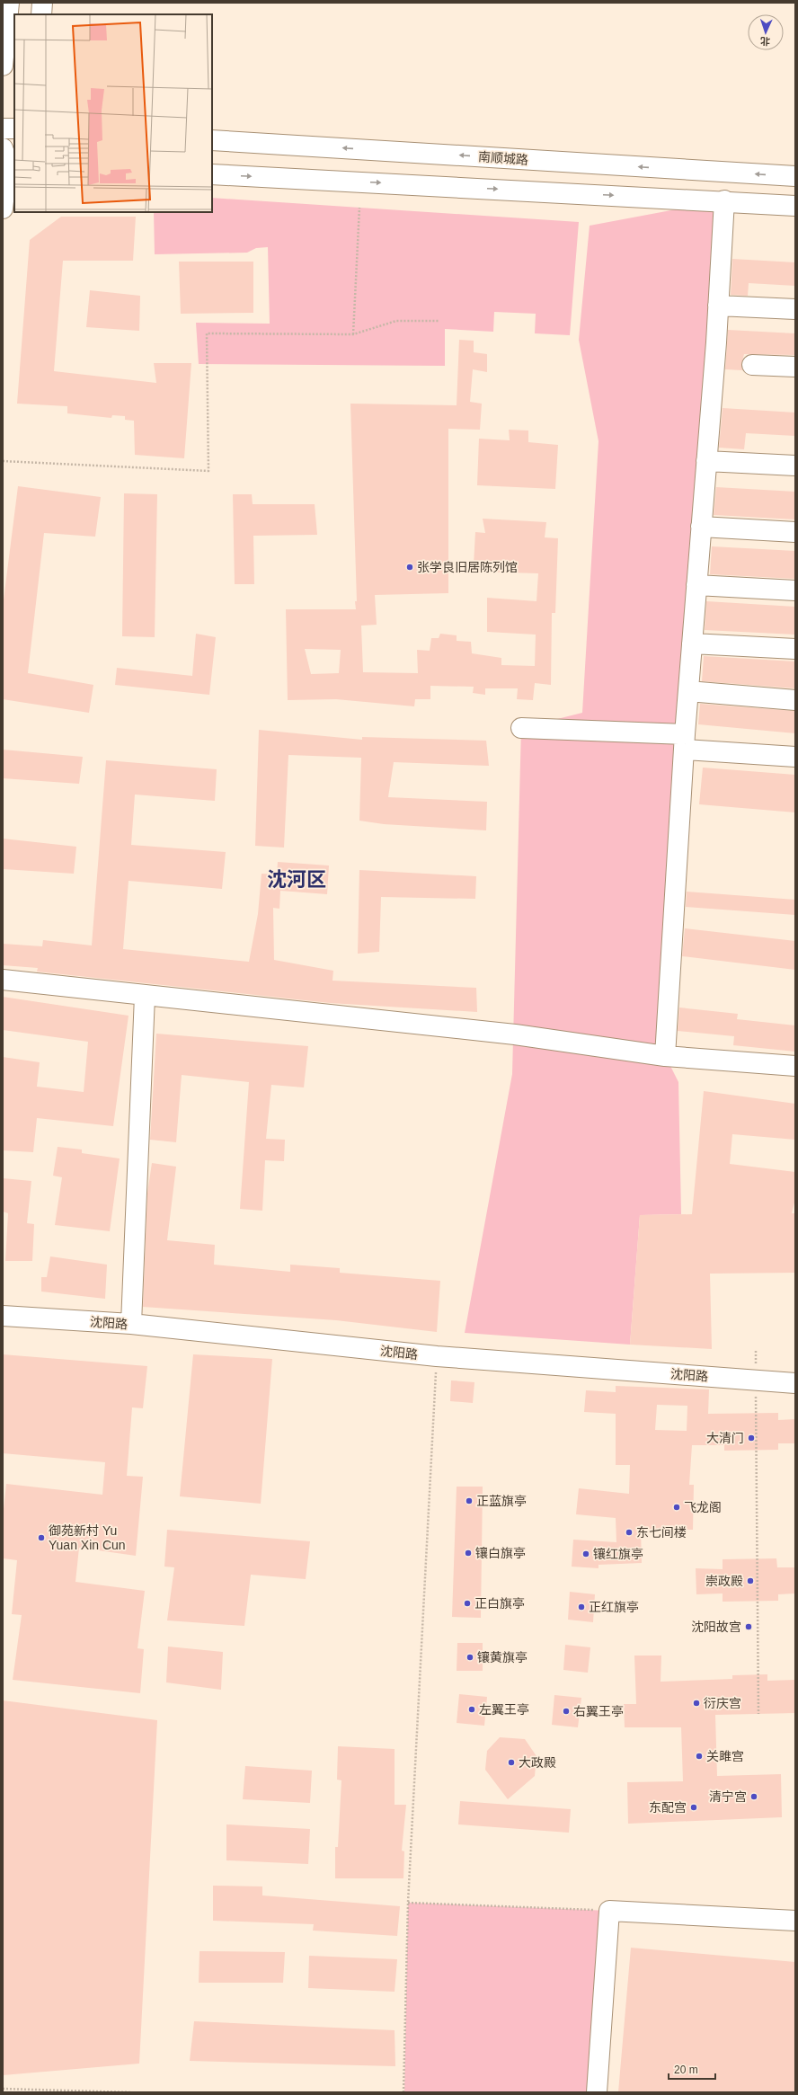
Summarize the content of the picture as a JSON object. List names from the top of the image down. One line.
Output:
{"streets":{"street":["南顺城路","沈阳路"]},"districts":["沈河区"],"places":["张学良旧居陈列馆","大清门","正蓝旗亭","飞龙阁","东七间楼","御苑新村 Yu Yuan Xin Cun","镶白旗亭","镶红旗亭","崇政殿","正白旗亭","正红旗亭","沈阳故宫","镶黄旗亭","衍庆宫","左翼王亭","右翼王亭","关雎宫","大政殿","清宁宫","东配宫"],"scale_bar":"20 m","north":"bottom"}
